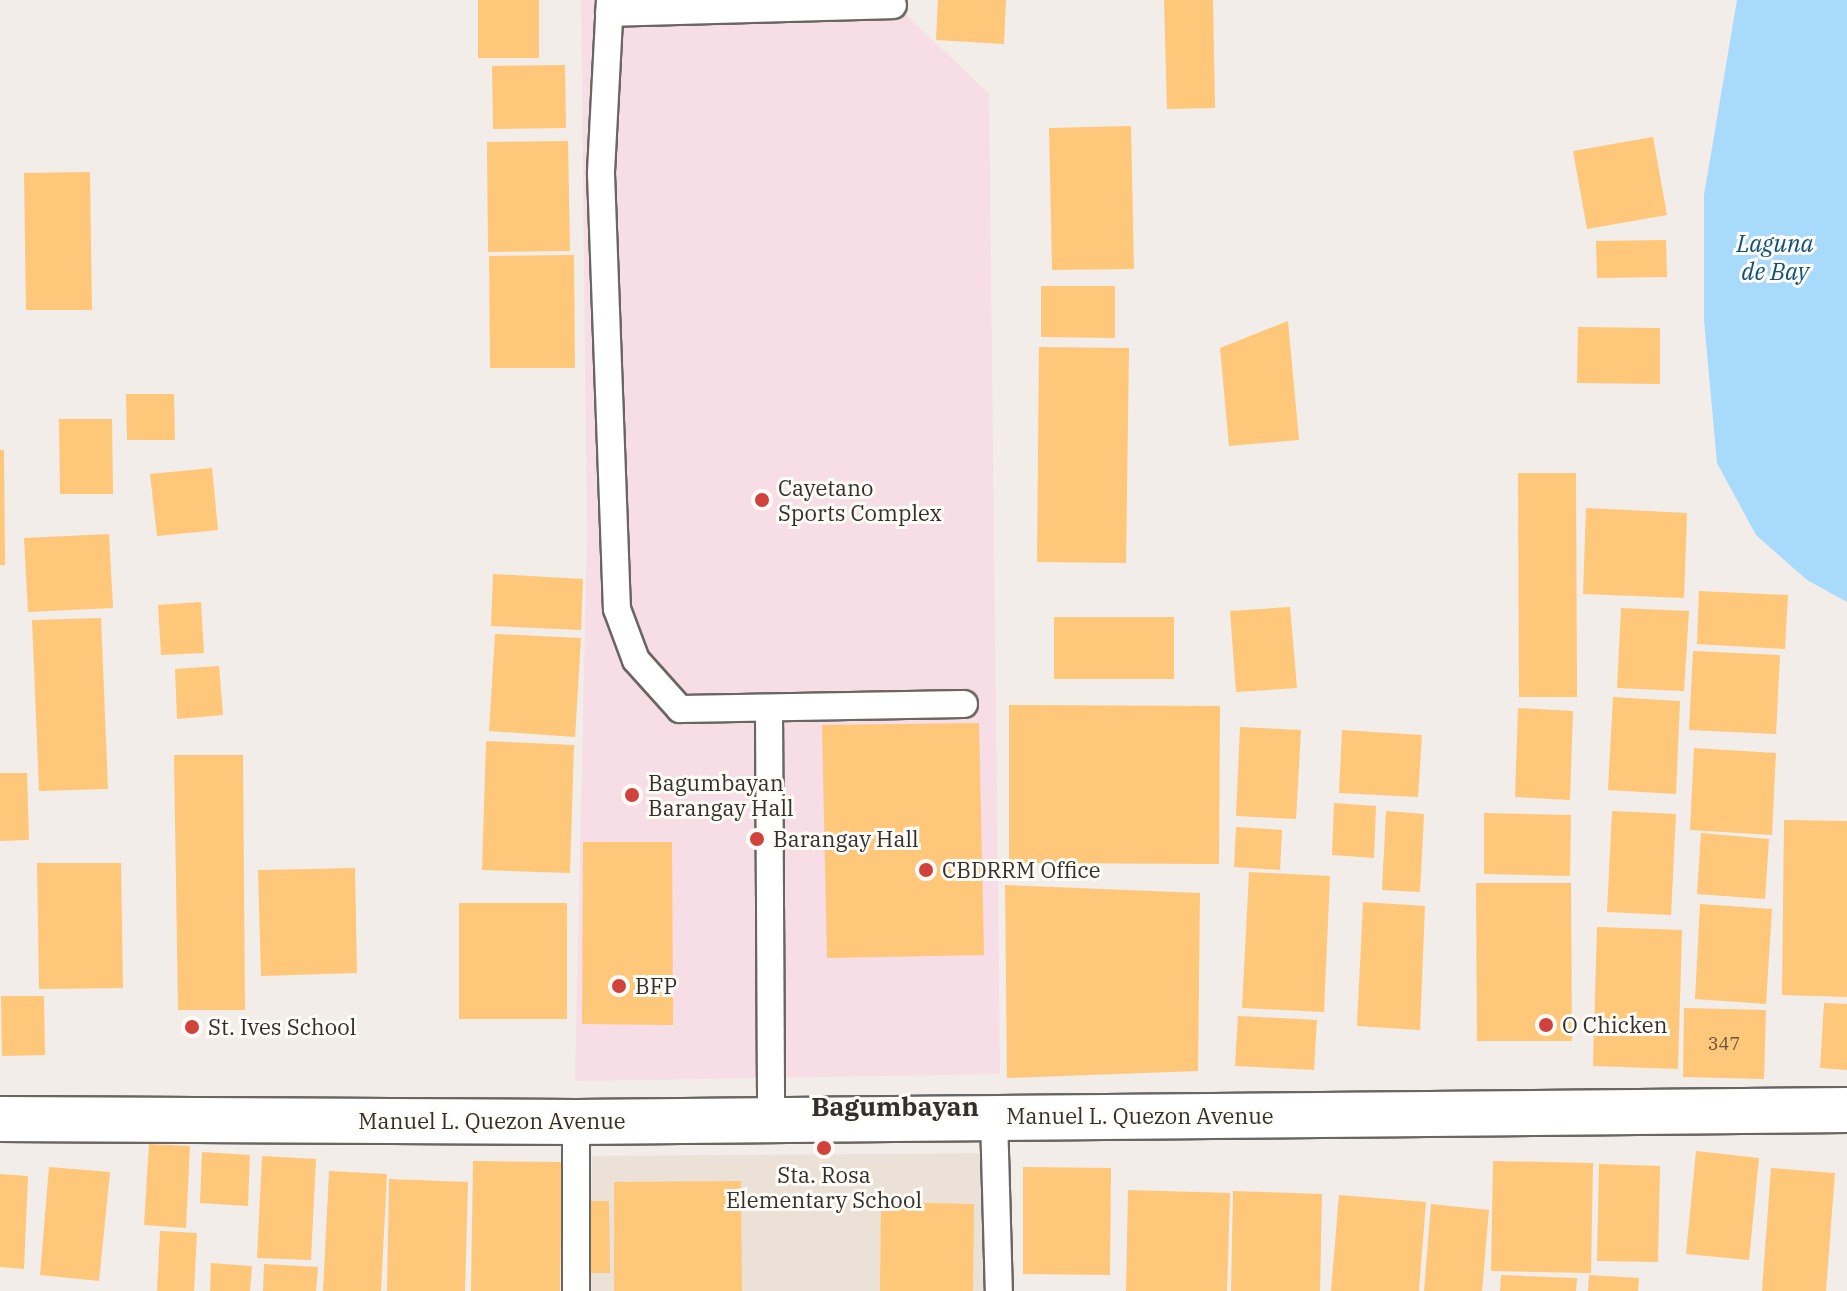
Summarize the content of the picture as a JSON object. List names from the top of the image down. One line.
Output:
{"streets":{"main road":["Manuel L. Quezon Avenue"]},"districts":["Bagumbayan"],"water":["Laguna de Bay"],"places":["Cayetano Sports Complex","Bagumbayan Barangay Hall","Barangay Hall","CBDRRM Office","BFP","O Chicken","St. Ives School","Sta. Rosa Elementary School"],"house_numbers":["347"]}
